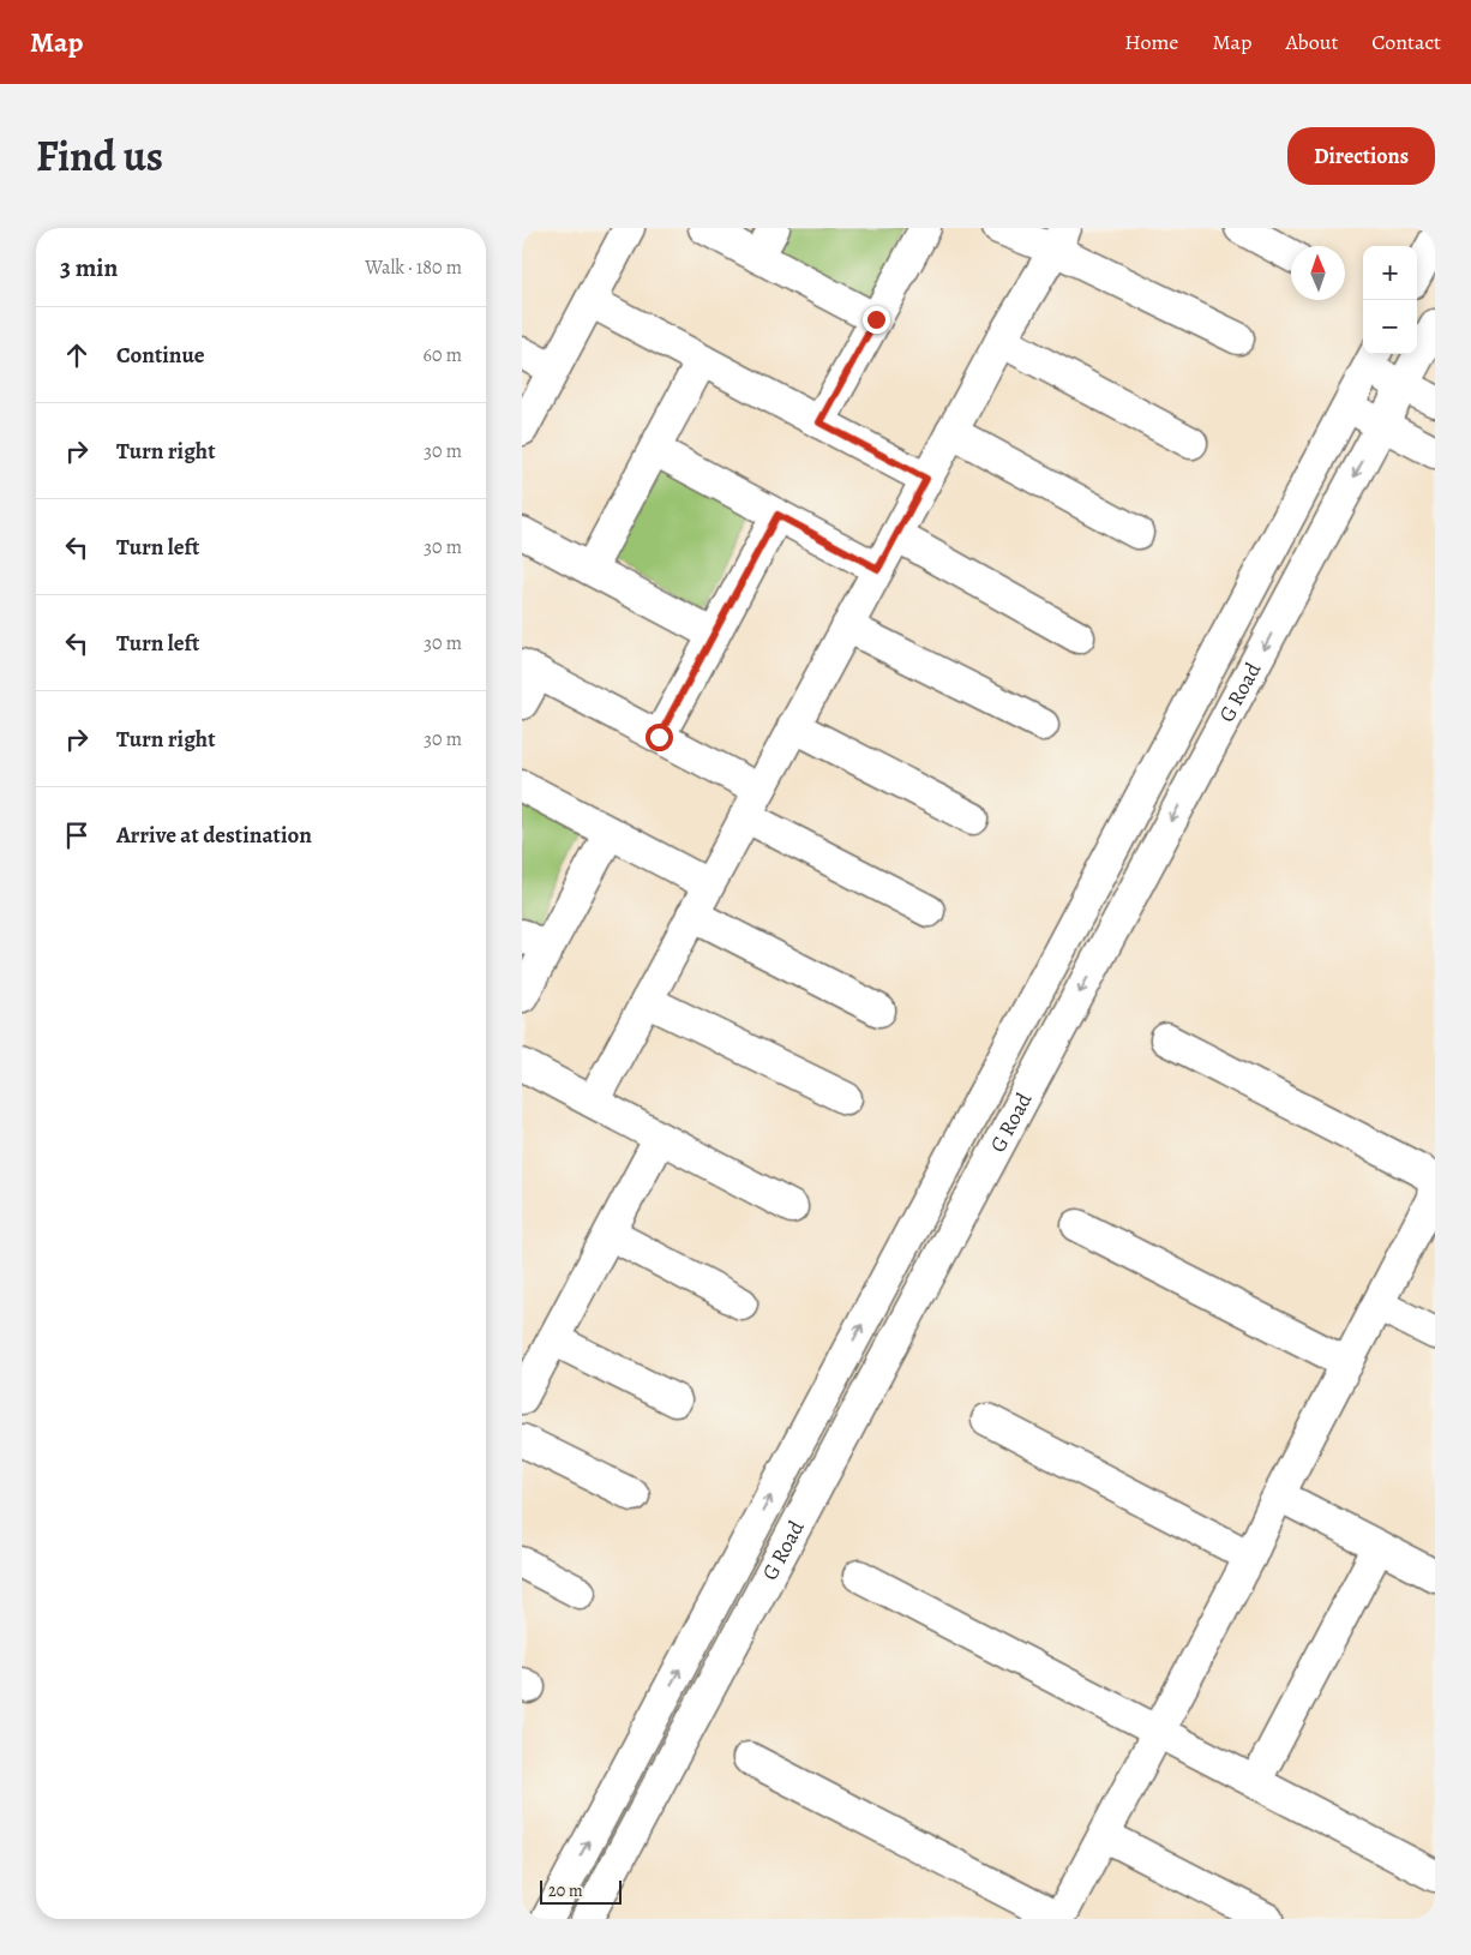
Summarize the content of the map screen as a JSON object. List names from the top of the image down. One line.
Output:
{"streets":{"street":["G Road"]},"scale_bar":"20 m","north":"top","page":{"header":"Map","nav":["Home","Map","About","Contact"],"title":"Find us","buttons":"Directions","heading":["3 min","Walk · 180 m"],"map_buttons":["+","−"],"list":[["Continue","60 m"],["Turn right","30 m"],["Turn left","30 m"],["Turn left","30 m"],["Turn right","30 m"],"Arrive at destination"],"scale":"20 m"}}
